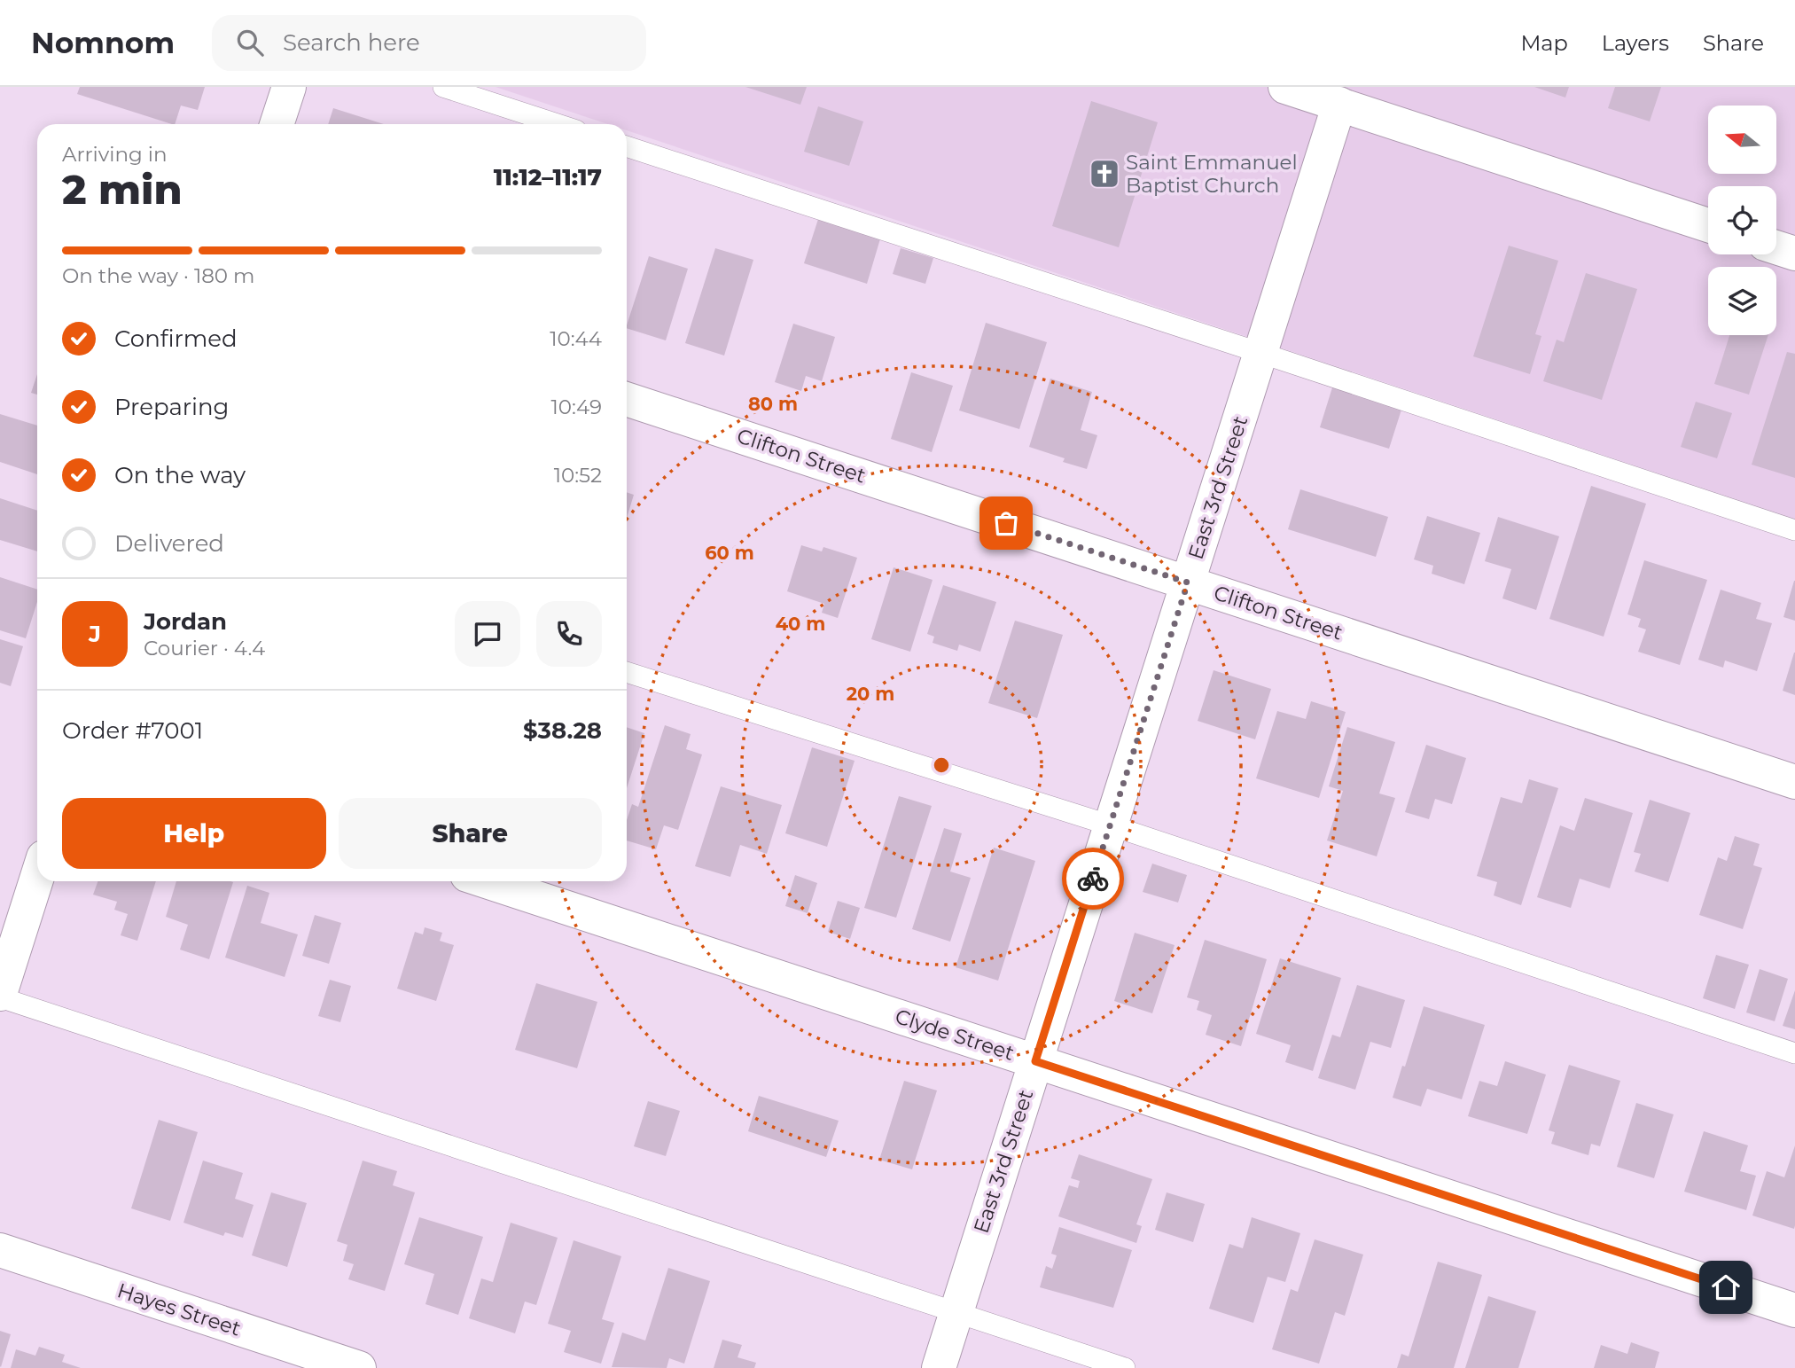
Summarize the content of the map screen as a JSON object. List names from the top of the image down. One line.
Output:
{"streets":{"street":["Clifton Street","East 3rd Street","Clyde Street","Hayes Street"]},"crossings":[["Clifton Street","East 3rd Street"],["East 3rd Street","Clyde Street"]],"places":{"church":["Saint Emmanuel Baptist Church"]},"north":"left","page":{"header":"Nomnom","search":"Search here","nav":["Map","Layers","Share"],"heading":["2 min","Arriving in","11:12–11:17"],"panel":["Jordan","Courier · 4.4","Order #7001","$38.28"],"bar":"On the way · 180 m","list":[["Confirmed","10:44"],["Preparing","10:49"],["On the way","10:52"],"Delivered"],"round":"J","buttons":["Help","Share"]},"rings":["80 m","60 m","40 m","20 m"]}
